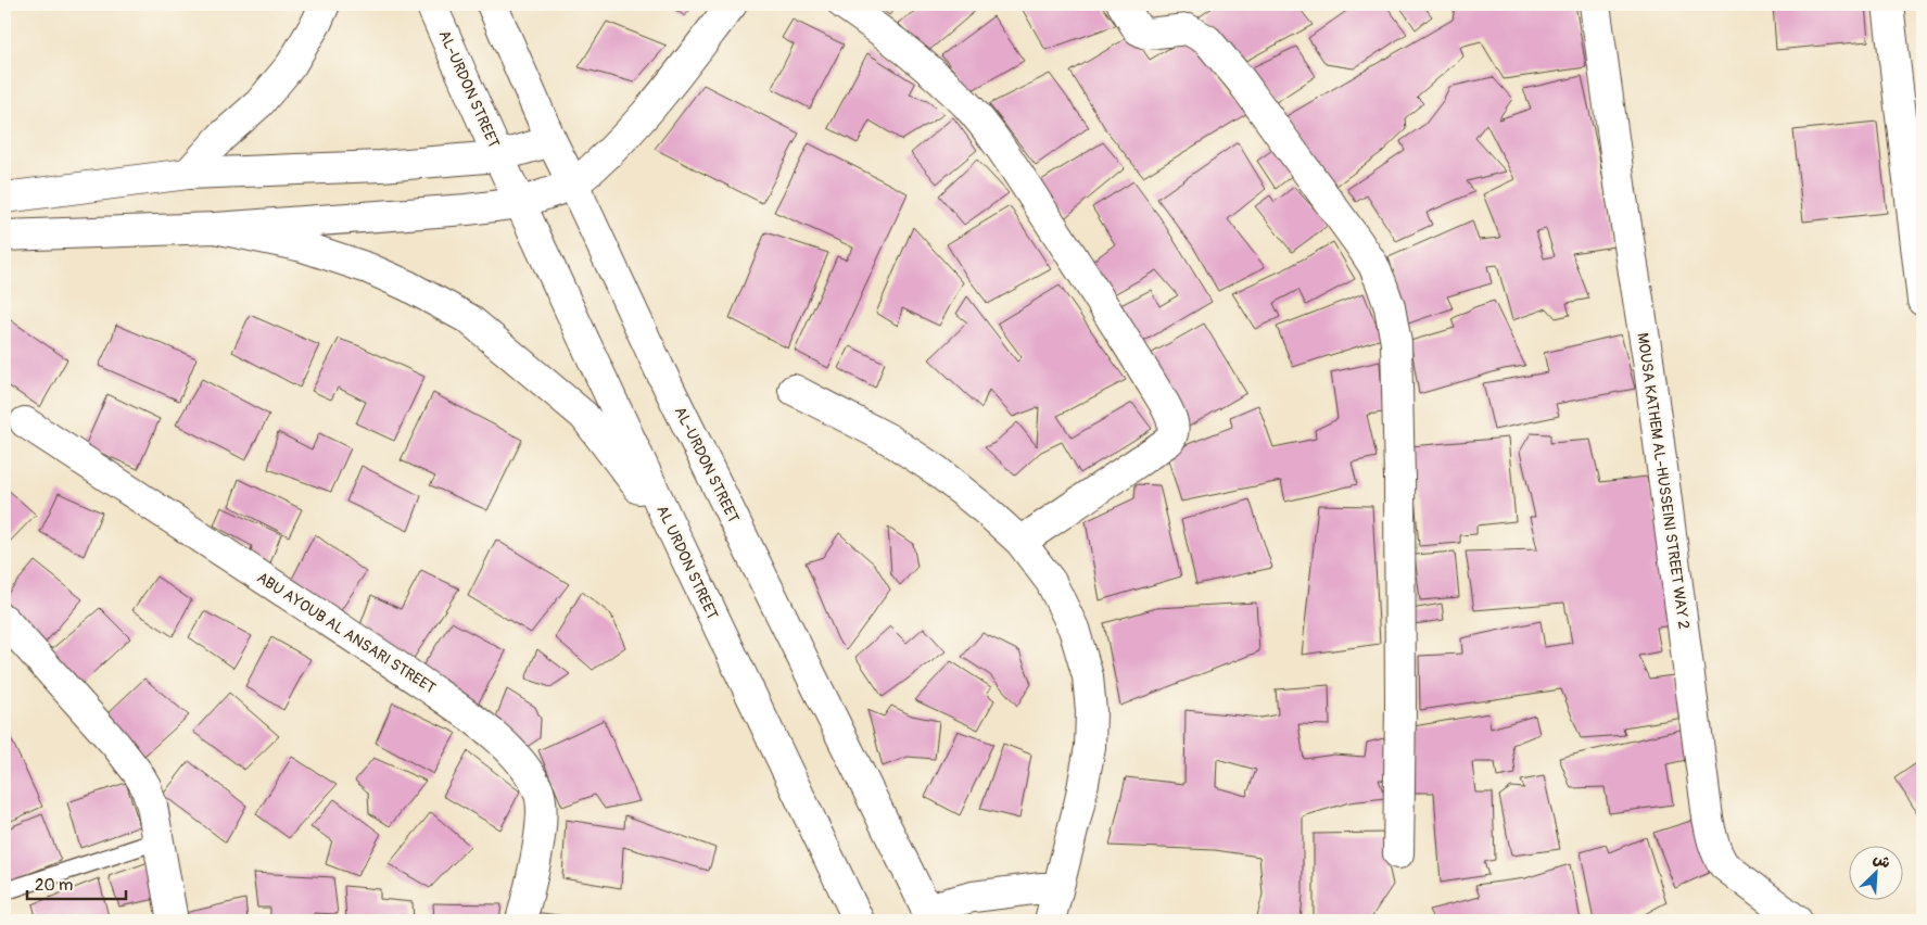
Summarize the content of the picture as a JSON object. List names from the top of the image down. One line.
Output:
{"streets":{"main road":["AL-URDON STREET","MOUSA KATHEM AL-HUSSEINI STREET WAY 2","AL URDON STREET","ABU AYOUB AL ANSARI STREET"]},"crossings":[["AL-URDON STREET","AL URDON STREET"]],"scale_bar":"20 m","north":"top right"}
